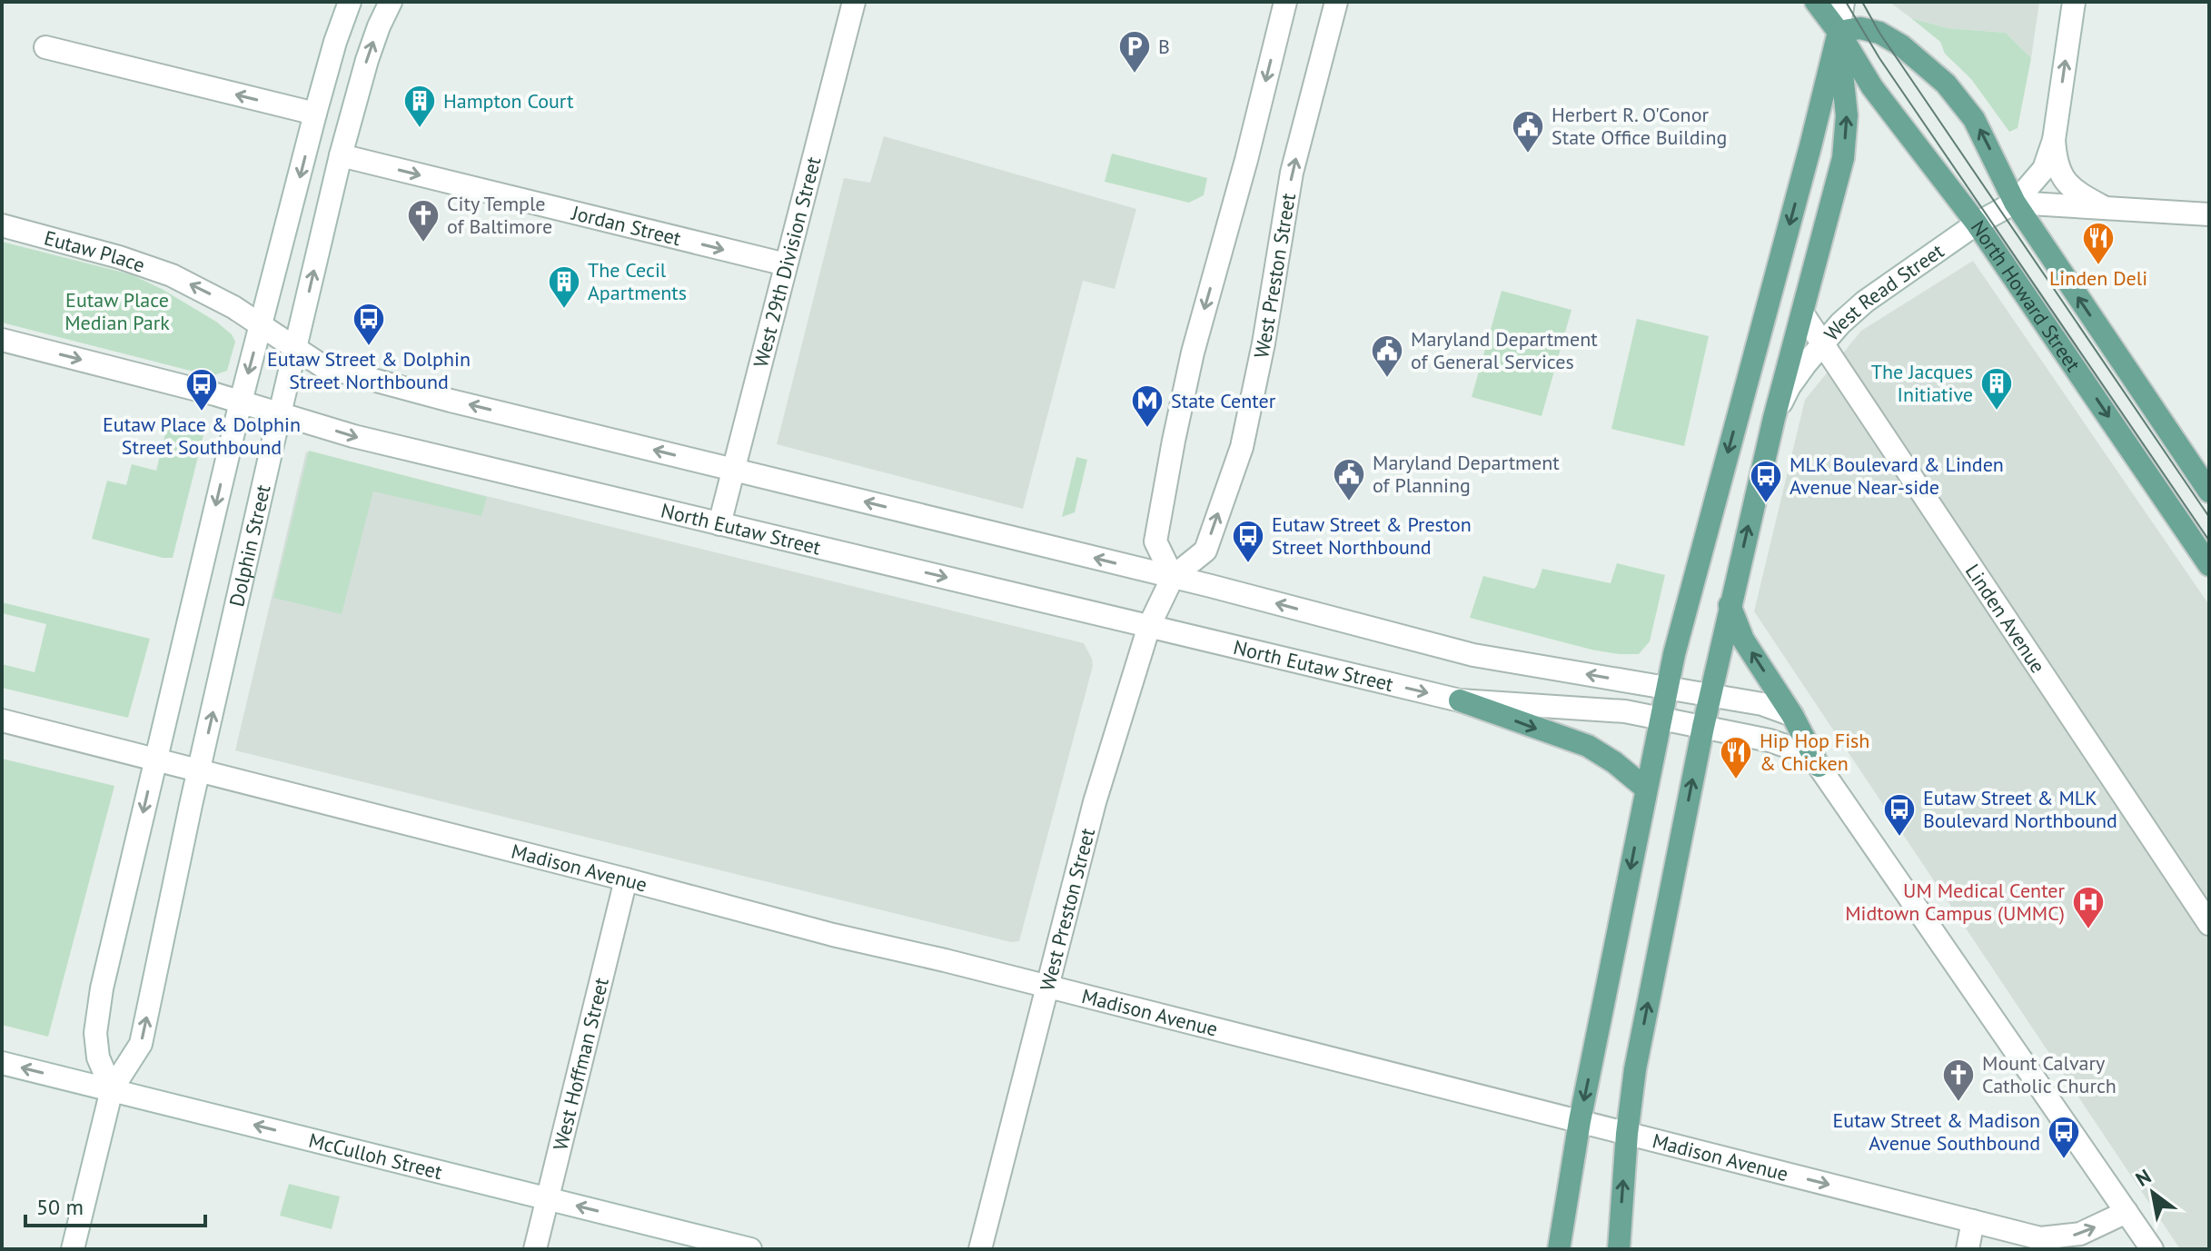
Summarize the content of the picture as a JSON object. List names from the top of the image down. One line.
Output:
{"streets":{"main road":["North Howard Street"],"street":["Jordan Street","Eutaw Place","West 29th Division Street","West Preston Street","West Read Street","North Eutaw Street","Dolphin Street","Linden Avenue","Madison Avenue","West Hoffman Street","McCulloh Street"]},"crossings":[["Jordan Street","West 29th Division Street"],["Jordan Street","Dolphin Street"],["West 29th Division Street","North Eutaw Street"],["West Preston Street","North Eutaw Street"],["West Preston Street","Madison Avenue"],["West Read Street","North Howard Street"],["West Read Street","Linden Avenue"],["North Eutaw Street","Dolphin Street"],["North Eutaw Street","Madison Avenue"],["Dolphin Street","Madison Avenue"],["Dolphin Street","McCulloh Street"],["Madison Avenue","West Hoffman Street"],["West Hoffman Street","McCulloh Street"]],"one_way":["Jordan Street","McCulloh Street"],"parks":["Eutaw Place Median Park"],"places":{"parking":["B"],"building":["Hampton Court","The Cecil Apartments","The Jacques Initiative"],"public building":["Herbert R. O'Conor State Office Building","Maryland Department of General Services","Maryland Department of Planning"],"church":["City Temple of Baltimore","Mount Calvary Catholic Church"],"restaurant":["Linden Deli","Hip Hop Fish & Chicken"],"bus stop":["Eutaw Street & Dolphin Street Northbound","Eutaw Place & Dolphin Street Southbound","MLK Boulevard & Linden Avenue Near-side","Eutaw Street & Preston Street Northbound","Eutaw Street & MLK Boulevard Northbound","Eutaw Street & Madison Avenue Southbound"],"metro station":["State Center"],"hospital":["UM Medical Center Midtown Campus (UMMC)"]},"scale_bar":"50 m","north":"top left"}
